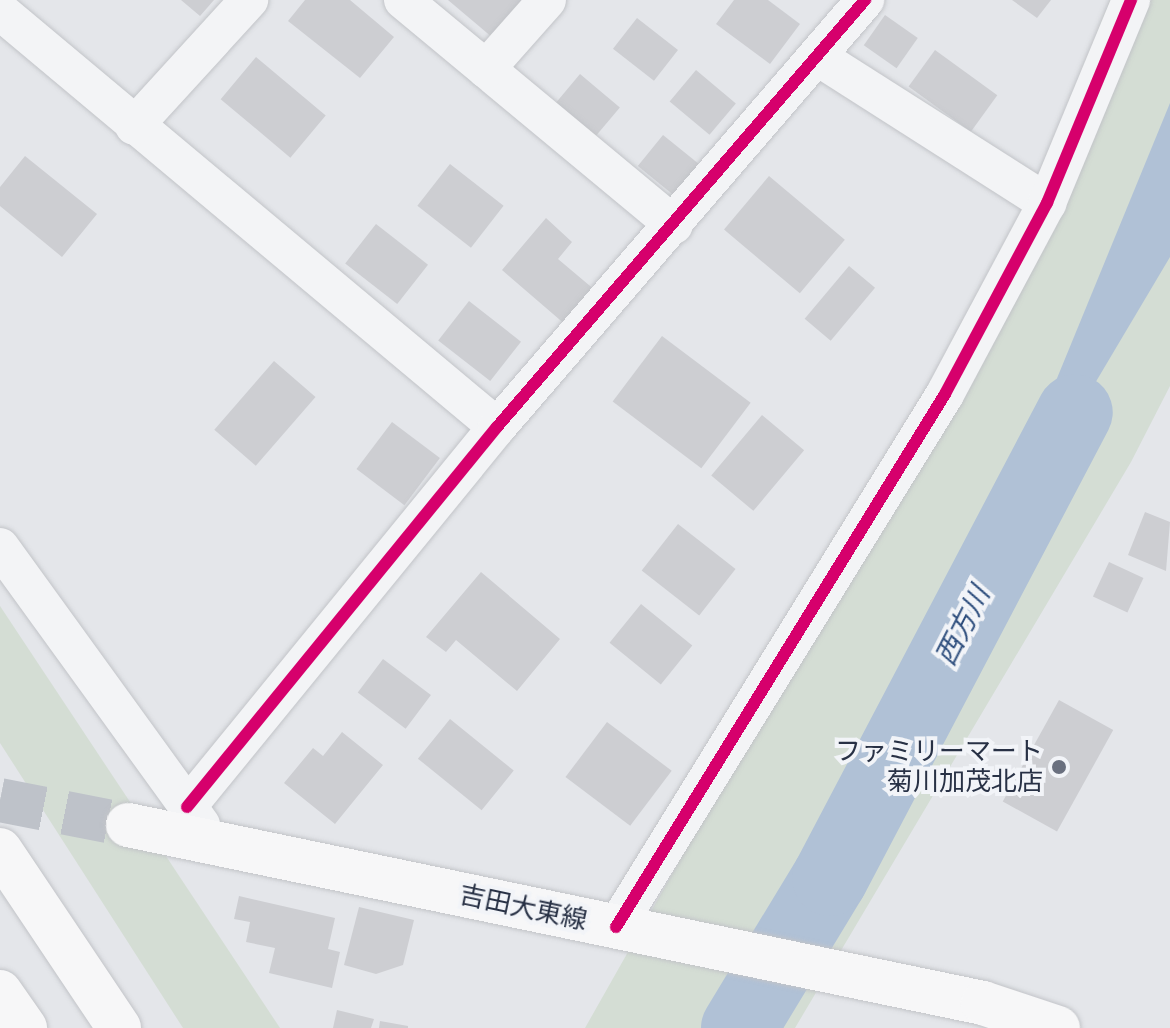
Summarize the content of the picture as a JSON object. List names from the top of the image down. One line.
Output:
{"streets":{"main road":["吉田大東線"]},"water":["西方川"],"places":["ファミリーマート 菊川加茂北店"]}
